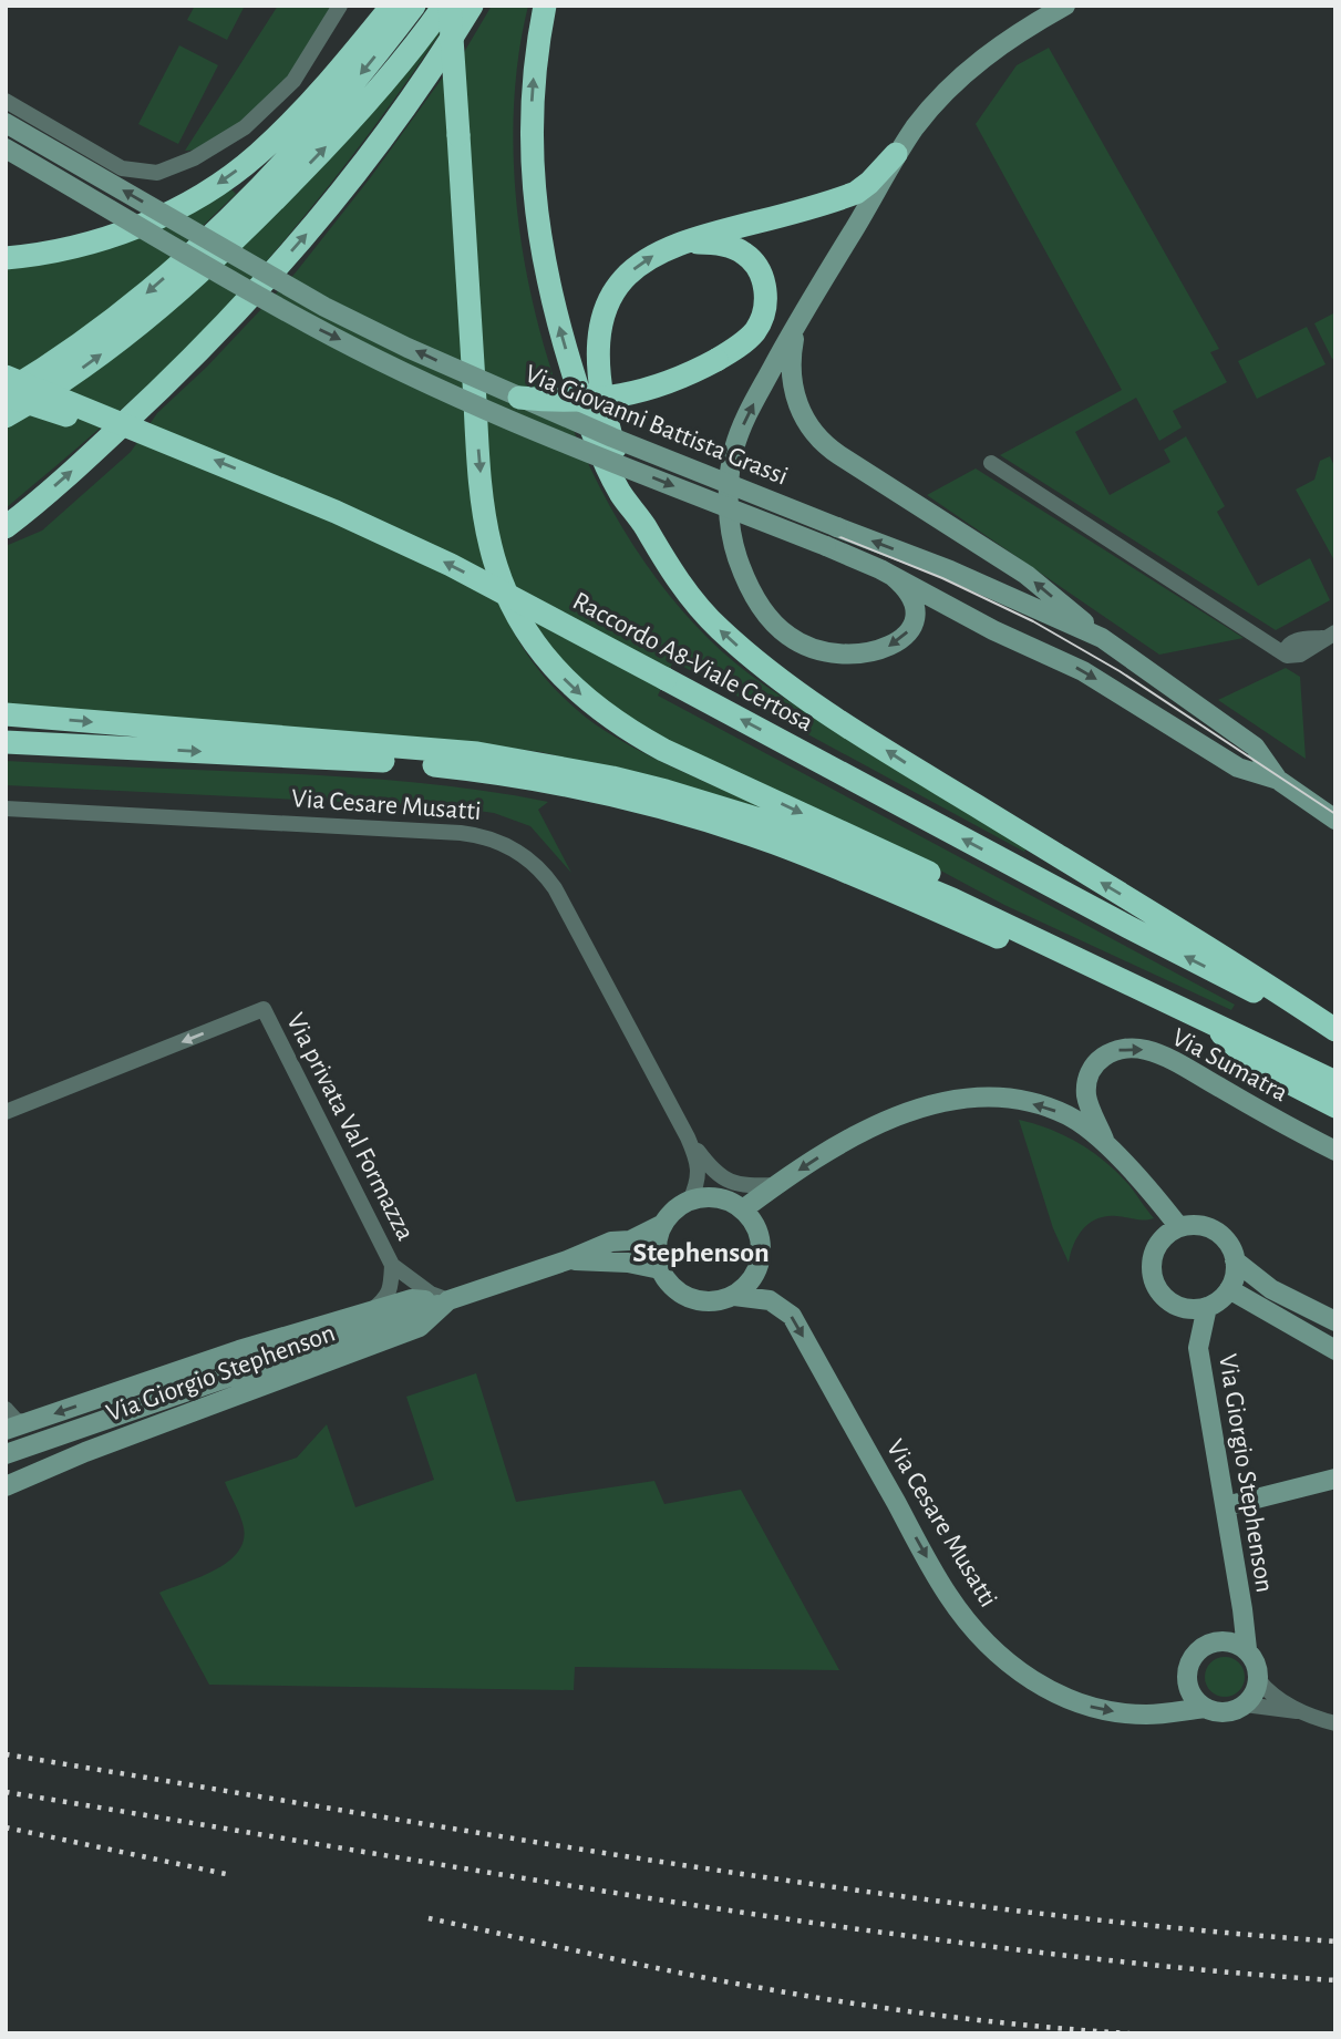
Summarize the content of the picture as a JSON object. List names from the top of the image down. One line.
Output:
{"streets":{"highway":["Raccordo A8-Viale Certosa"],"street":["Via Giovanni Battista Grassi","Via Cesare Musatti","Via Sumatra","Via privata Val Formazza","Via Giorgio Stephenson"]},"crossings":[["Via Cesare Musatti","Via Giorgio Stephenson"],["Via privata Val Formazza","Via Giorgio Stephenson"]],"one_way":["Via Cesare Musatti"],"districts":["Stephenson"]}
